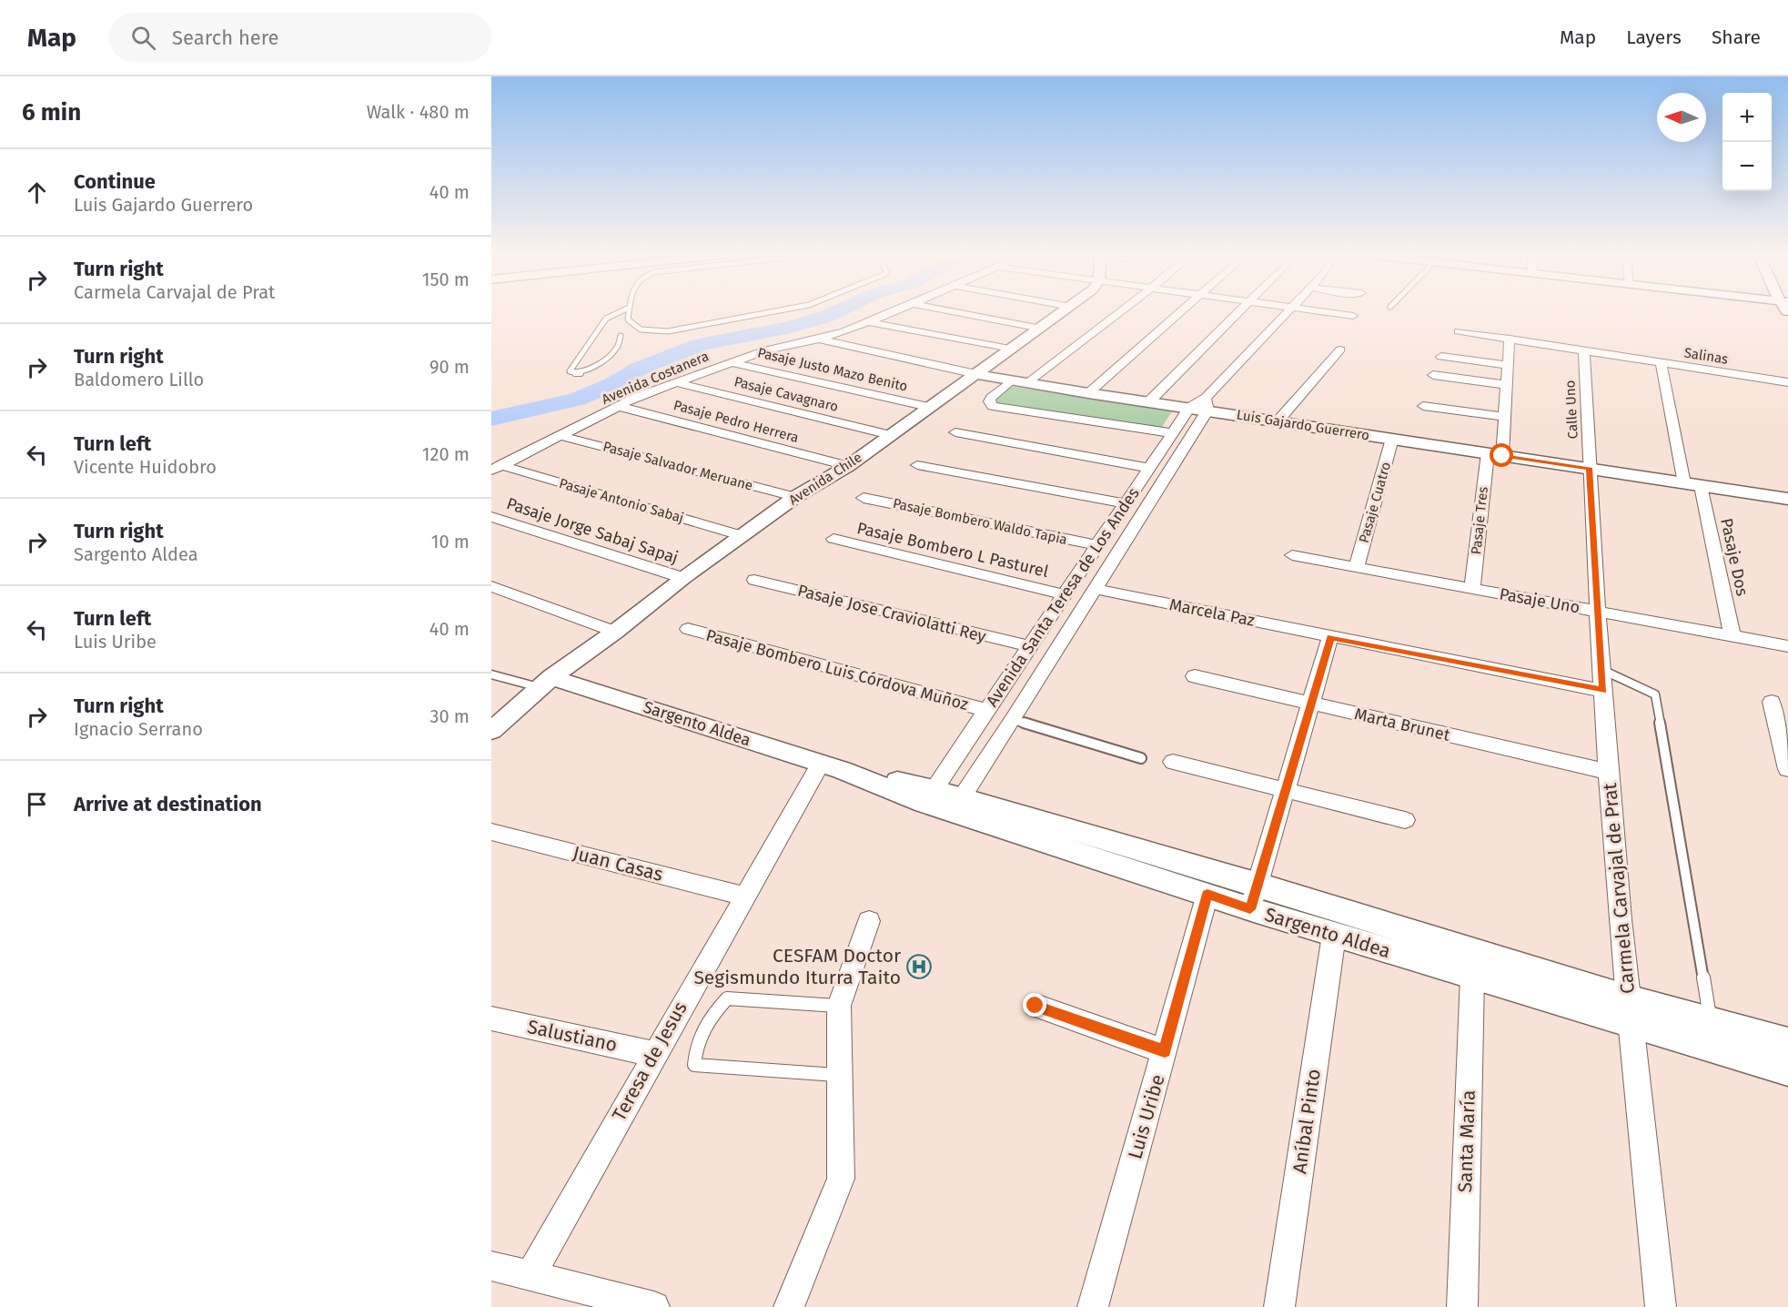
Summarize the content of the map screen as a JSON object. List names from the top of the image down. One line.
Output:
{"streets":{"street":["Salinas","Pasaje Justo Mazo Benito","Avenida Costanera","Pasaje Cavagnaro","Calle Uno","Pasaje Pedro Herrera","Luis Gajardo Guerrero","Pasaje Salvador Meruane","Avenida Chile","Pasaje Antonio Sabaj","Pasaje Cuatro","Pasaje Tres","Pasaje Bombero Waldo Tapia","Pasaje Jorge Sabaj Sapaj","Pasaje Bombero L Pasturel","Pasaje Dos","Avenida Santa Teresa de Los Andes","Pasaje Uno","Marcela Paz","Pasaje Jose Craviolatti Rey","Pasaje Bombero Luis Córdova Muñoz","Sargento Aldea","Marta Brunet","Juan Casas","Carmela Carvajal de Prat","Salustiano","Teresa de Jesus","Luis Uribe","Aníbal Pinto","Santa María"]},"crossings":[["Salinas","Calle Uno"],["Salinas","Pasaje Tres"],["Pasaje Justo Mazo Benito","Avenida Costanera"],["Pasaje Justo Mazo Benito","Avenida Chile"],["Avenida Costanera","Pasaje Cavagnaro"],["Avenida Costanera","Pasaje Pedro Herrera"],["Avenida Costanera","Luis Gajardo Guerrero"],["Avenida Costanera","Pasaje Salvador Meruane"],["Avenida Costanera","Pasaje Antonio Sabaj"],["Pasaje Cavagnaro","Avenida Chile"],["Calle Uno","Luis Gajardo Guerrero"],["Calle Uno","Carmela Carvajal de Prat"],["Pasaje Pedro Herrera","Avenida Chile"],["Luis Gajardo Guerrero","Avenida Chile"],["Luis Gajardo Guerrero","Pasaje Cuatro"],["Luis Gajardo Guerrero","Pasaje Tres"],["Luis Gajardo Guerrero","Pasaje Dos"],["Luis Gajardo Guerrero","Avenida Santa Teresa de Los Andes"],["Luis Gajardo Guerrero","Carmela Carvajal de Prat"],["Pasaje Salvador Meruane","Avenida Chile"],["Avenida Chile","Pasaje Antonio Sabaj"],["Avenida Chile","Pasaje Jorge Sabaj Sapaj"],["Avenida Chile","Sargento Aldea"],["Pasaje Cuatro","Pasaje Uno"],["Pasaje Tres","Pasaje Uno"],["Pasaje Bombero Waldo Tapia","Avenida Santa Teresa de Los Andes"],["Pasaje Bombero L Pasturel","Avenida Santa Teresa de Los Andes"],["Pasaje Dos","Pasaje Uno"],["Avenida Santa Teresa de Los Andes","Marcela Paz"],["Avenida Santa Teresa de Los Andes","Pasaje Jose Craviolatti Rey"],["Avenida Santa Teresa de Los Andes","Pasaje Bombero Luis Córdova Muñoz"],["Avenida Santa Teresa de Los Andes","Sargento Aldea"],["Pasaje Uno","Carmela Carvajal de Prat"],["Marcela Paz","Carmela Carvajal de Prat"],["Sargento Aldea","Carmela Carvajal de Prat"],["Sargento Aldea","Teresa de Jesus"],["Sargento Aldea","Luis Uribe"],["Sargento Aldea","Aníbal Pinto"],["Sargento Aldea","Santa María"],["Marta Brunet","Carmela Carvajal de Prat"],["Juan Casas","Teresa de Jesus"],["Salustiano","Teresa de Jesus"]],"places":{"hospital":["CESFAM Doctor Segismundo Iturra Taito"]},"north":"left","page":{"header":"Map","search":"Search here","nav":["Map","Layers","Share"],"heading":["6 min","Walk · 480 m"],"map_buttons":["+","−"],"list":[["Continue","Luis Gajardo Guerrero","40 m"],["Turn right","Carmela Carvajal de Prat","150 m"],["Turn right","Baldomero Lillo","90 m"],["Turn left","Vicente Huidobro","120 m"],["Turn right","Sargento Aldea","10 m"],["Turn left","Luis Uribe","40 m"],["Turn right","Ignacio Serrano","30 m"],"Arrive at destination"]}}
